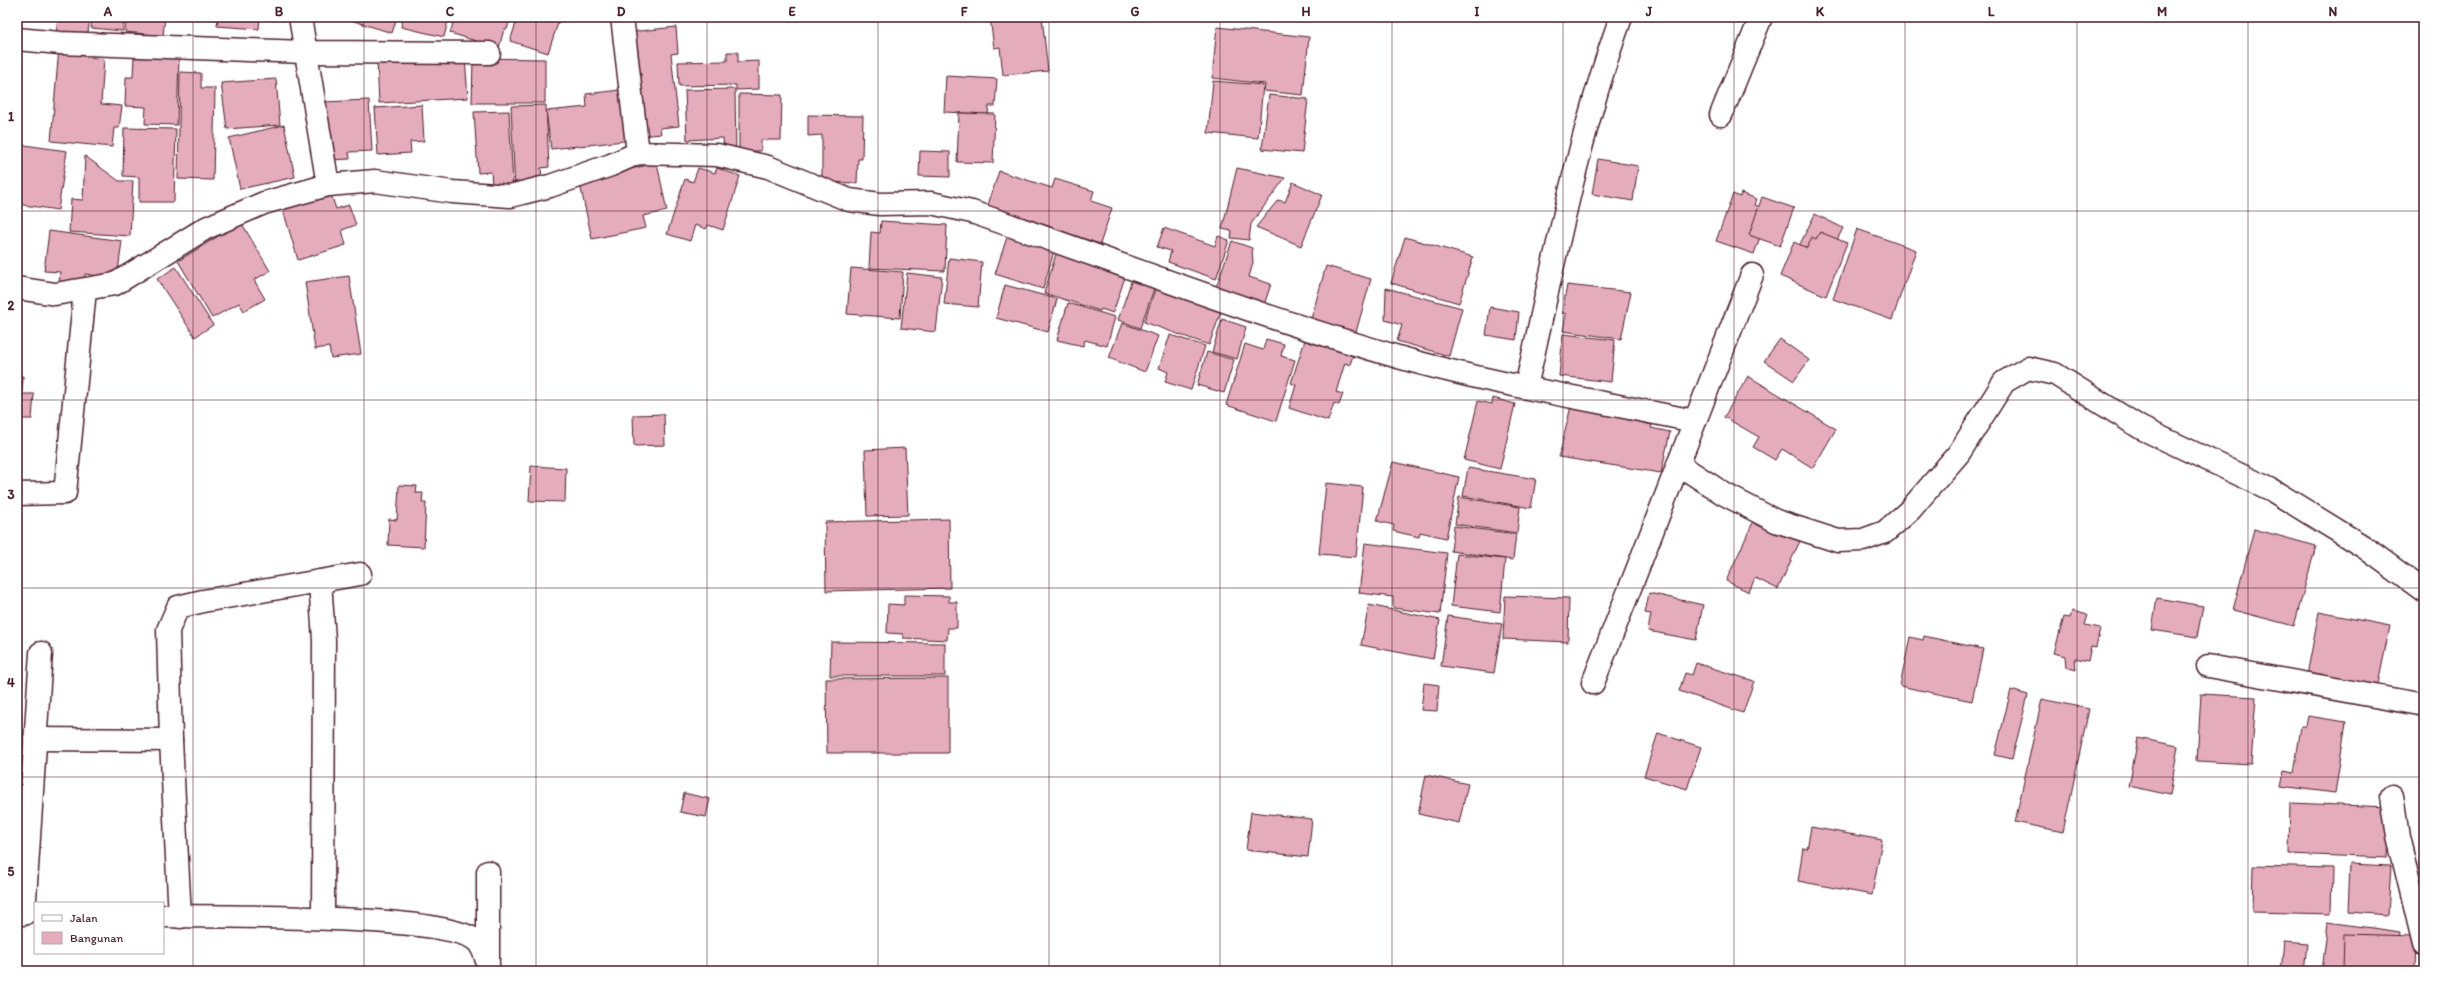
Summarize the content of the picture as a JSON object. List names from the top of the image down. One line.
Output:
{"legend":["Jalan","Bangunan"],"grid":{"columns":["A","B","C","D","E","F","G","H","I","J","K","L","M","N"],"rows":["1","2","3","4","5"]}}
